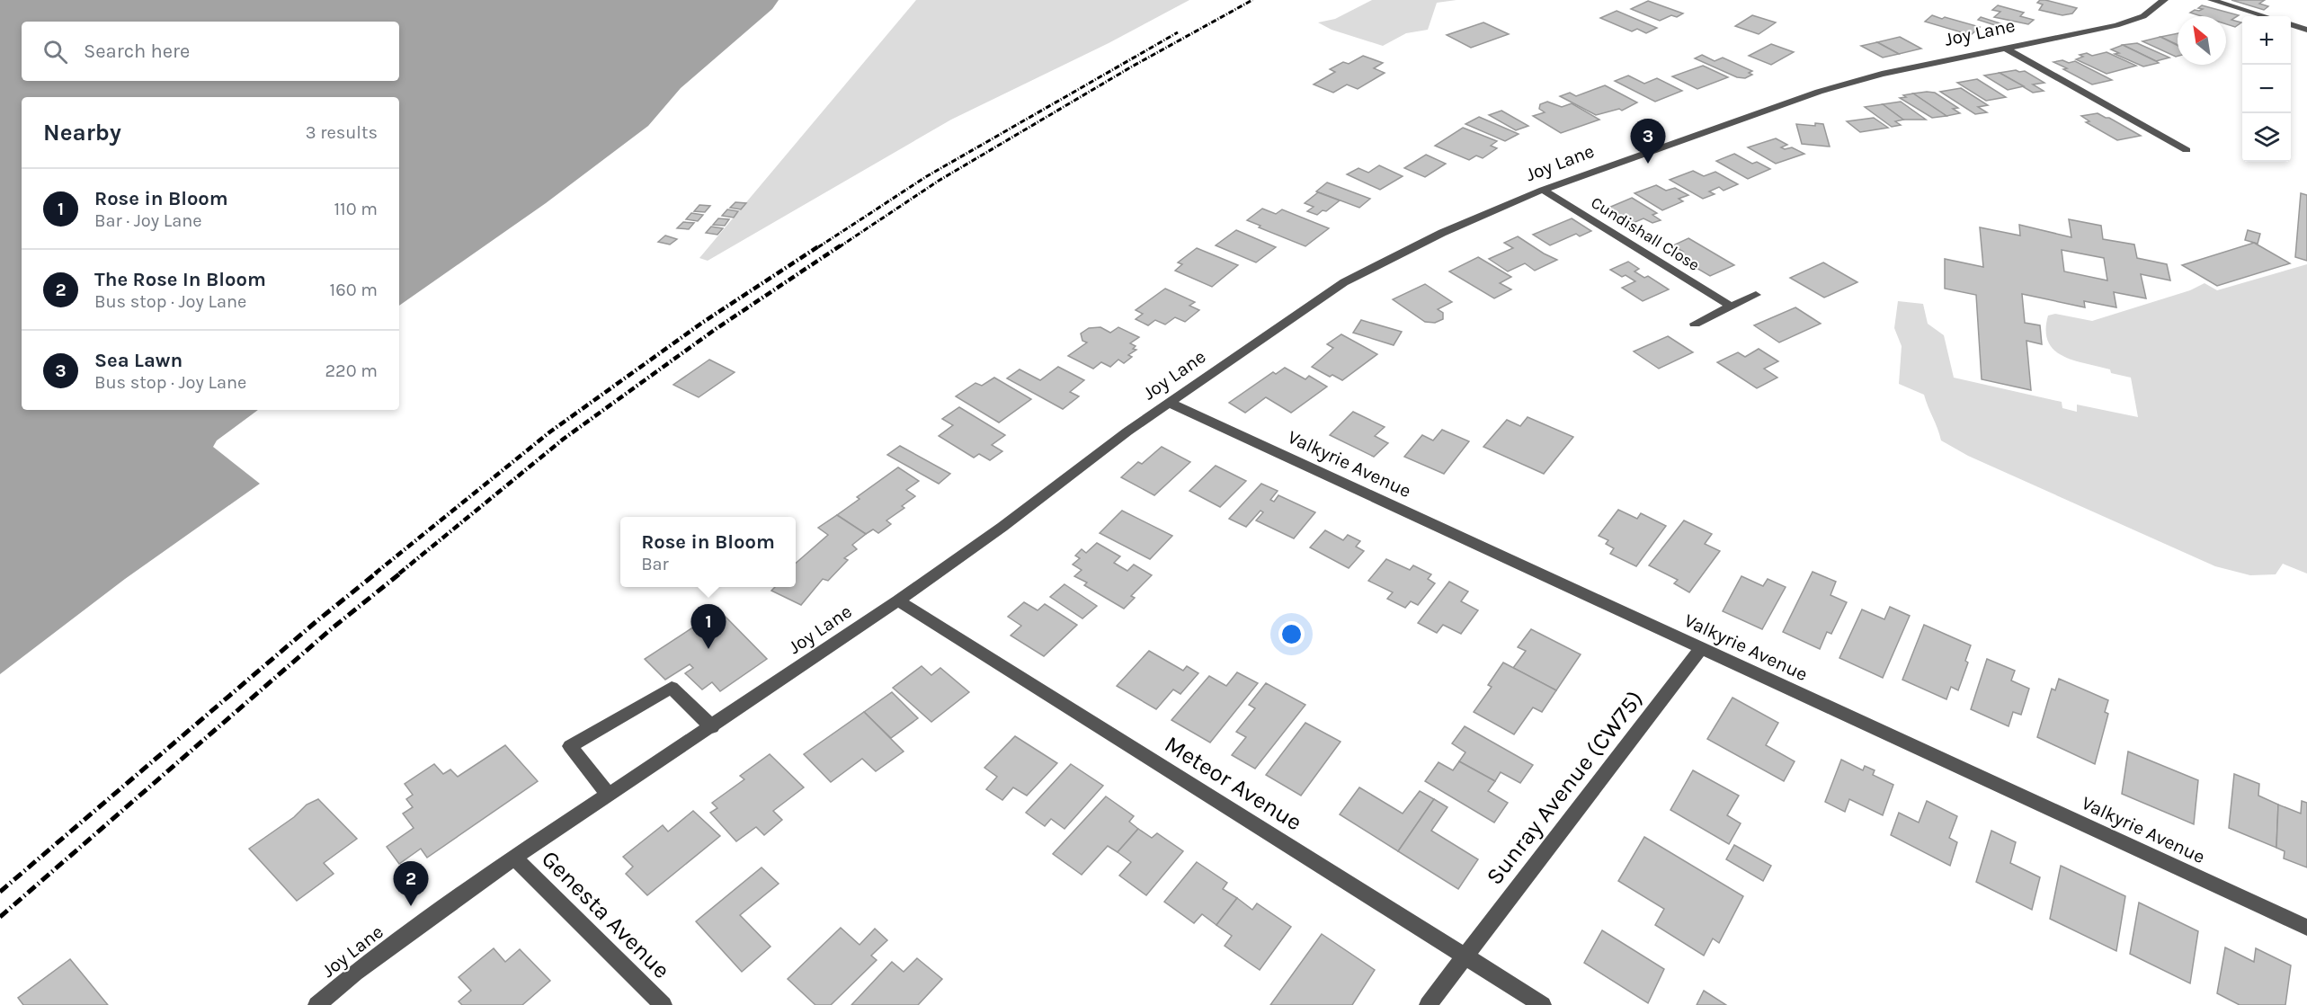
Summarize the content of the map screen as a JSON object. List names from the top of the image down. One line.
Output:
{"streets":{"street":["Joy Lane","Cundishall Close","Valkyrie Avenue","Meteor Avenue","Sunray Avenue (CW75)","Genesta Avenue"]},"crossings":[["Joy Lane","Cundishall Close"],["Joy Lane","Valkyrie Avenue"],["Joy Lane","Meteor Avenue"],["Joy Lane","Genesta Avenue"],["Valkyrie Avenue","Sunray Avenue (CW75)"],["Meteor Avenue","Sunray Avenue (CW75)"]],"north":"top left","page":{"map_buttons":["+","−"],"search":"Search here","heading":["Nearby","3 results"],"pins":["3","1","2"],"list":[{"mark":"1","name":"Rose in Bloom","note":"Bar · Joy Lane","value":"110 m"},{"mark":"2","name":"The Rose In Bloom","note":"Bus stop · Joy Lane","value":"160 m"},{"mark":"3","name":"Sea Lawn","note":"Bus stop · Joy Lane","value":"220 m"}],"popup":["Rose in Bloom","Bar"]}}
